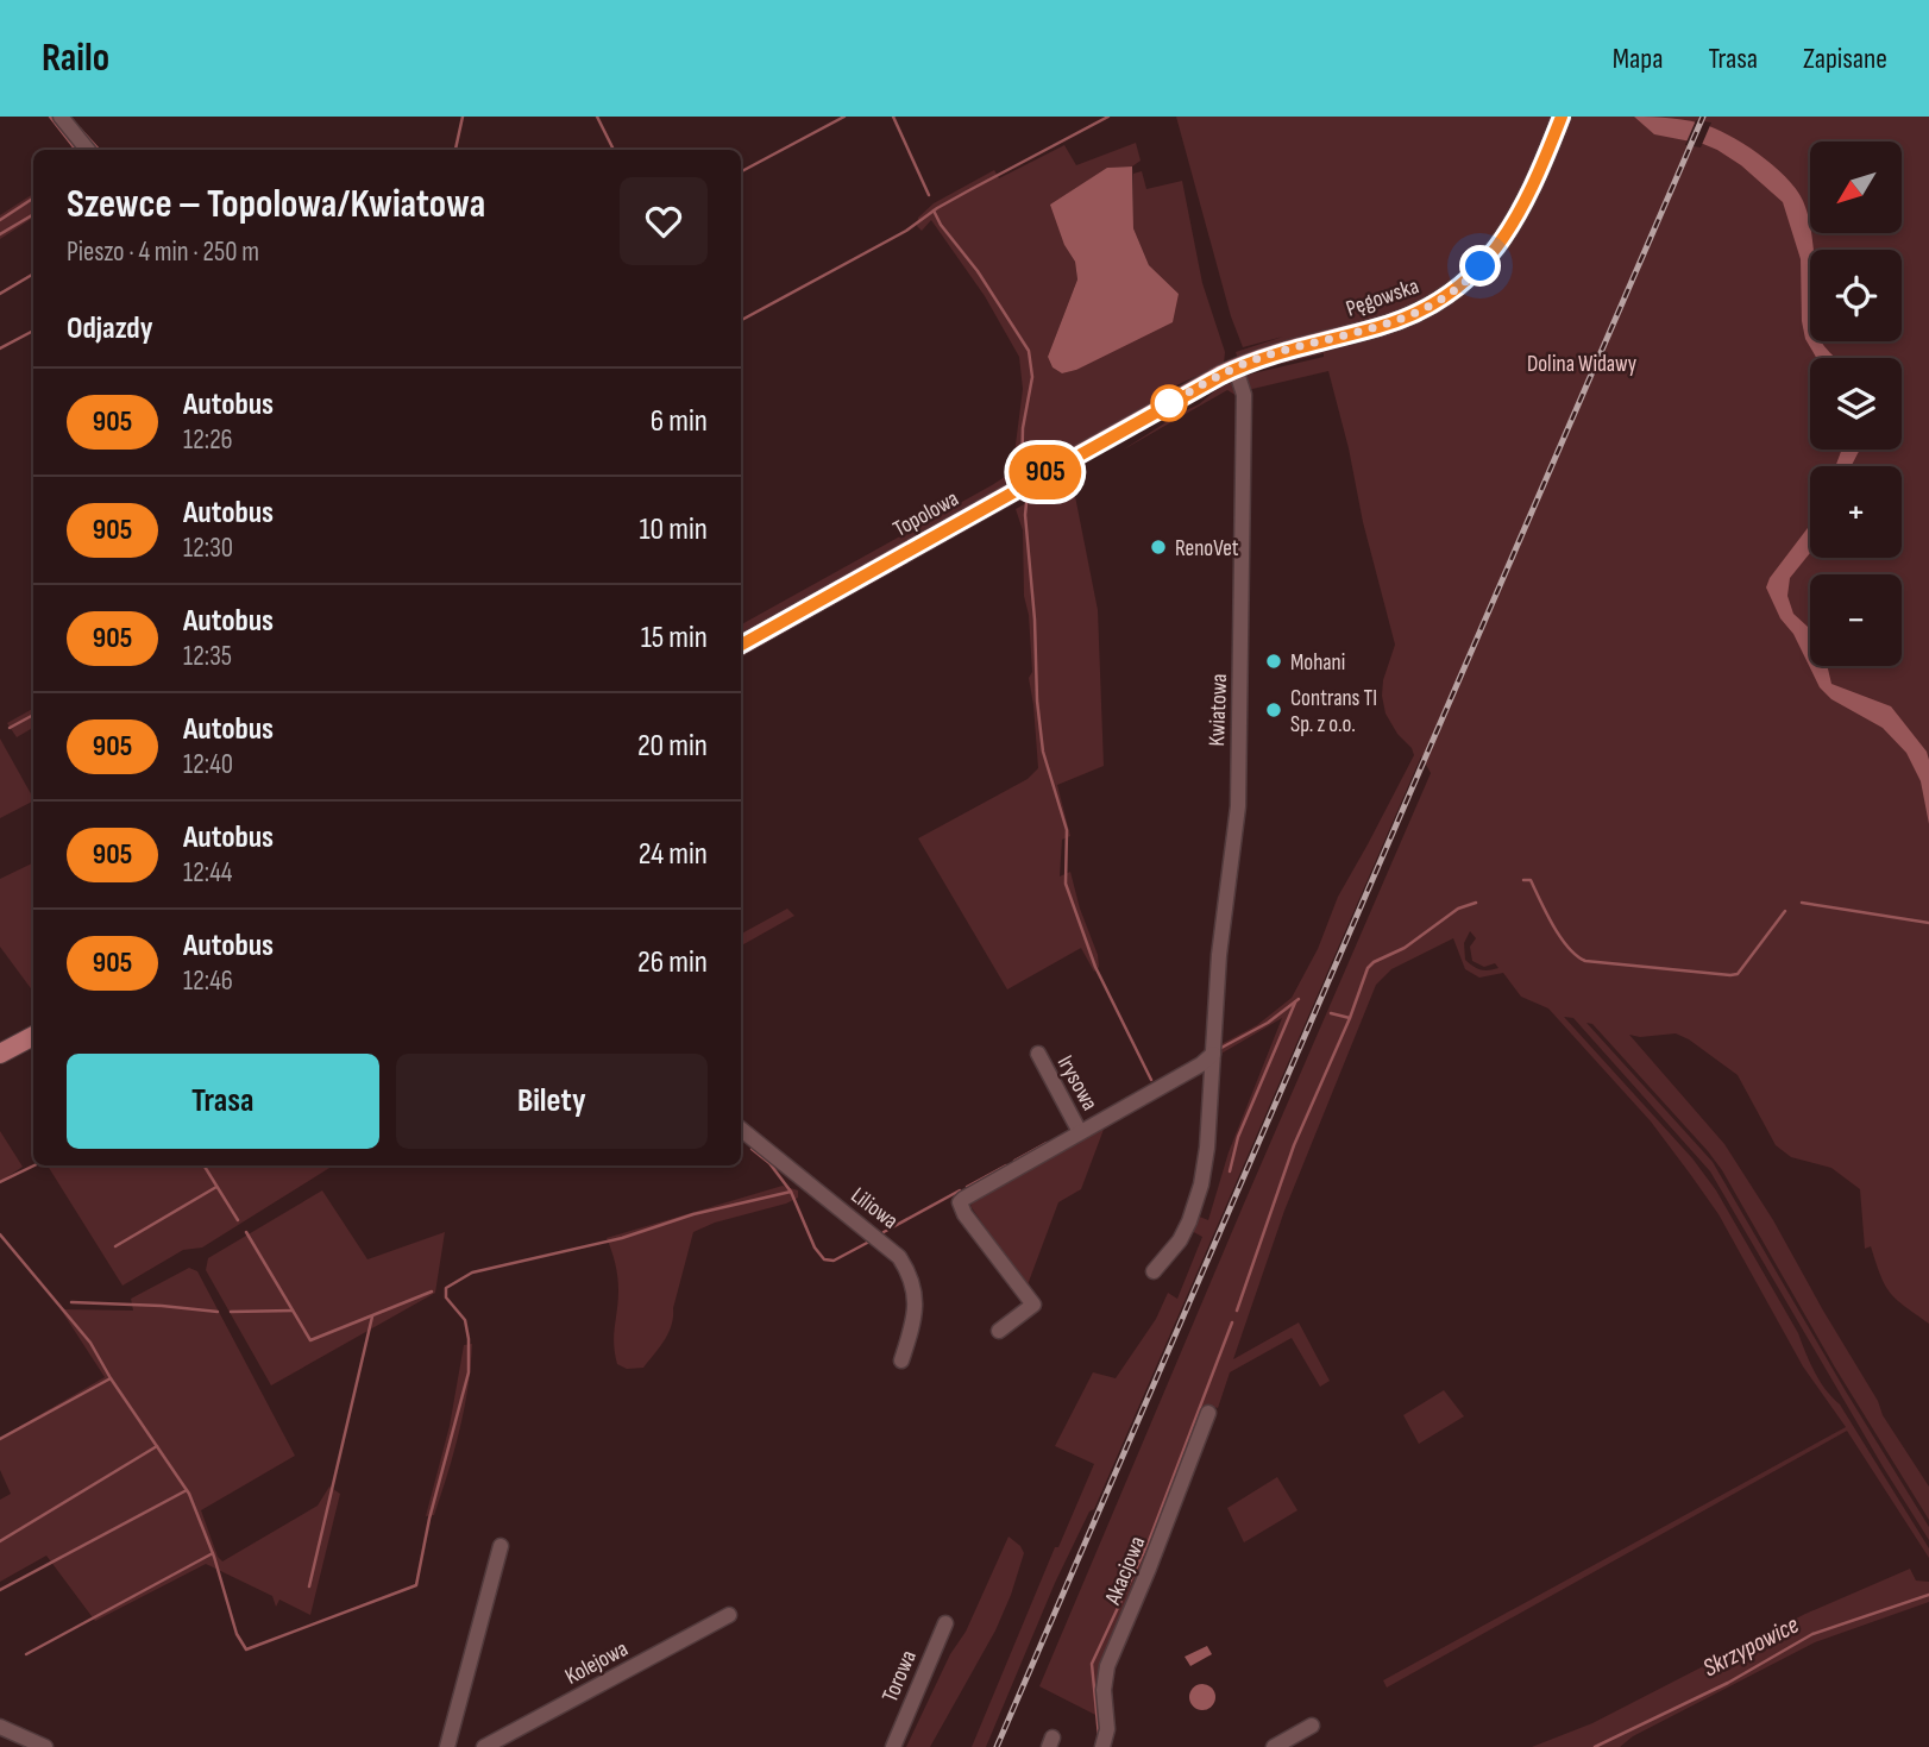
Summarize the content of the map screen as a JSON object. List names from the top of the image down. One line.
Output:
{"streets":{"main road":["Pęgowska","Topolowa"],"street":["Kwiatowa","Irysowa","Liliowa","Akacjowa","Kolejowa","Torowa"]},"crossings":[["Pęgowska","Topolowa"],["Topolowa","Kwiatowa"]],"water":["Skrzypowice"],"parks":["Dolina Widawy"],"places":["RenoVet","Mohani","Contrans TI Sp. z o.o."],"lines":["bus line 905"],"north":"bottom left","page":{"header":"Railo","nav":["Mapa","Trasa","Zapisane"],"on_map":"905","map_buttons":["+","−"],"heading":[["Szewce – Topolowa/Kwiatowa","Pieszo · 4 min · 250 m"],"Odjazdy"],"list":[{"mark":"905","name":"Autobus","note":"12:26","value":"6 min"},{"mark":"905","name":"Autobus","note":"12:30","value":"10 min"},{"mark":"905","name":"Autobus","note":"12:35","value":"15 min"},{"mark":"905","name":"Autobus","note":"12:40","value":"20 min"},{"mark":"905","name":"Autobus","note":"12:44","value":"24 min"},{"mark":"905","name":"Autobus","note":"12:46","value":"26 min"}],"buttons":["Trasa","Bilety"]}}
